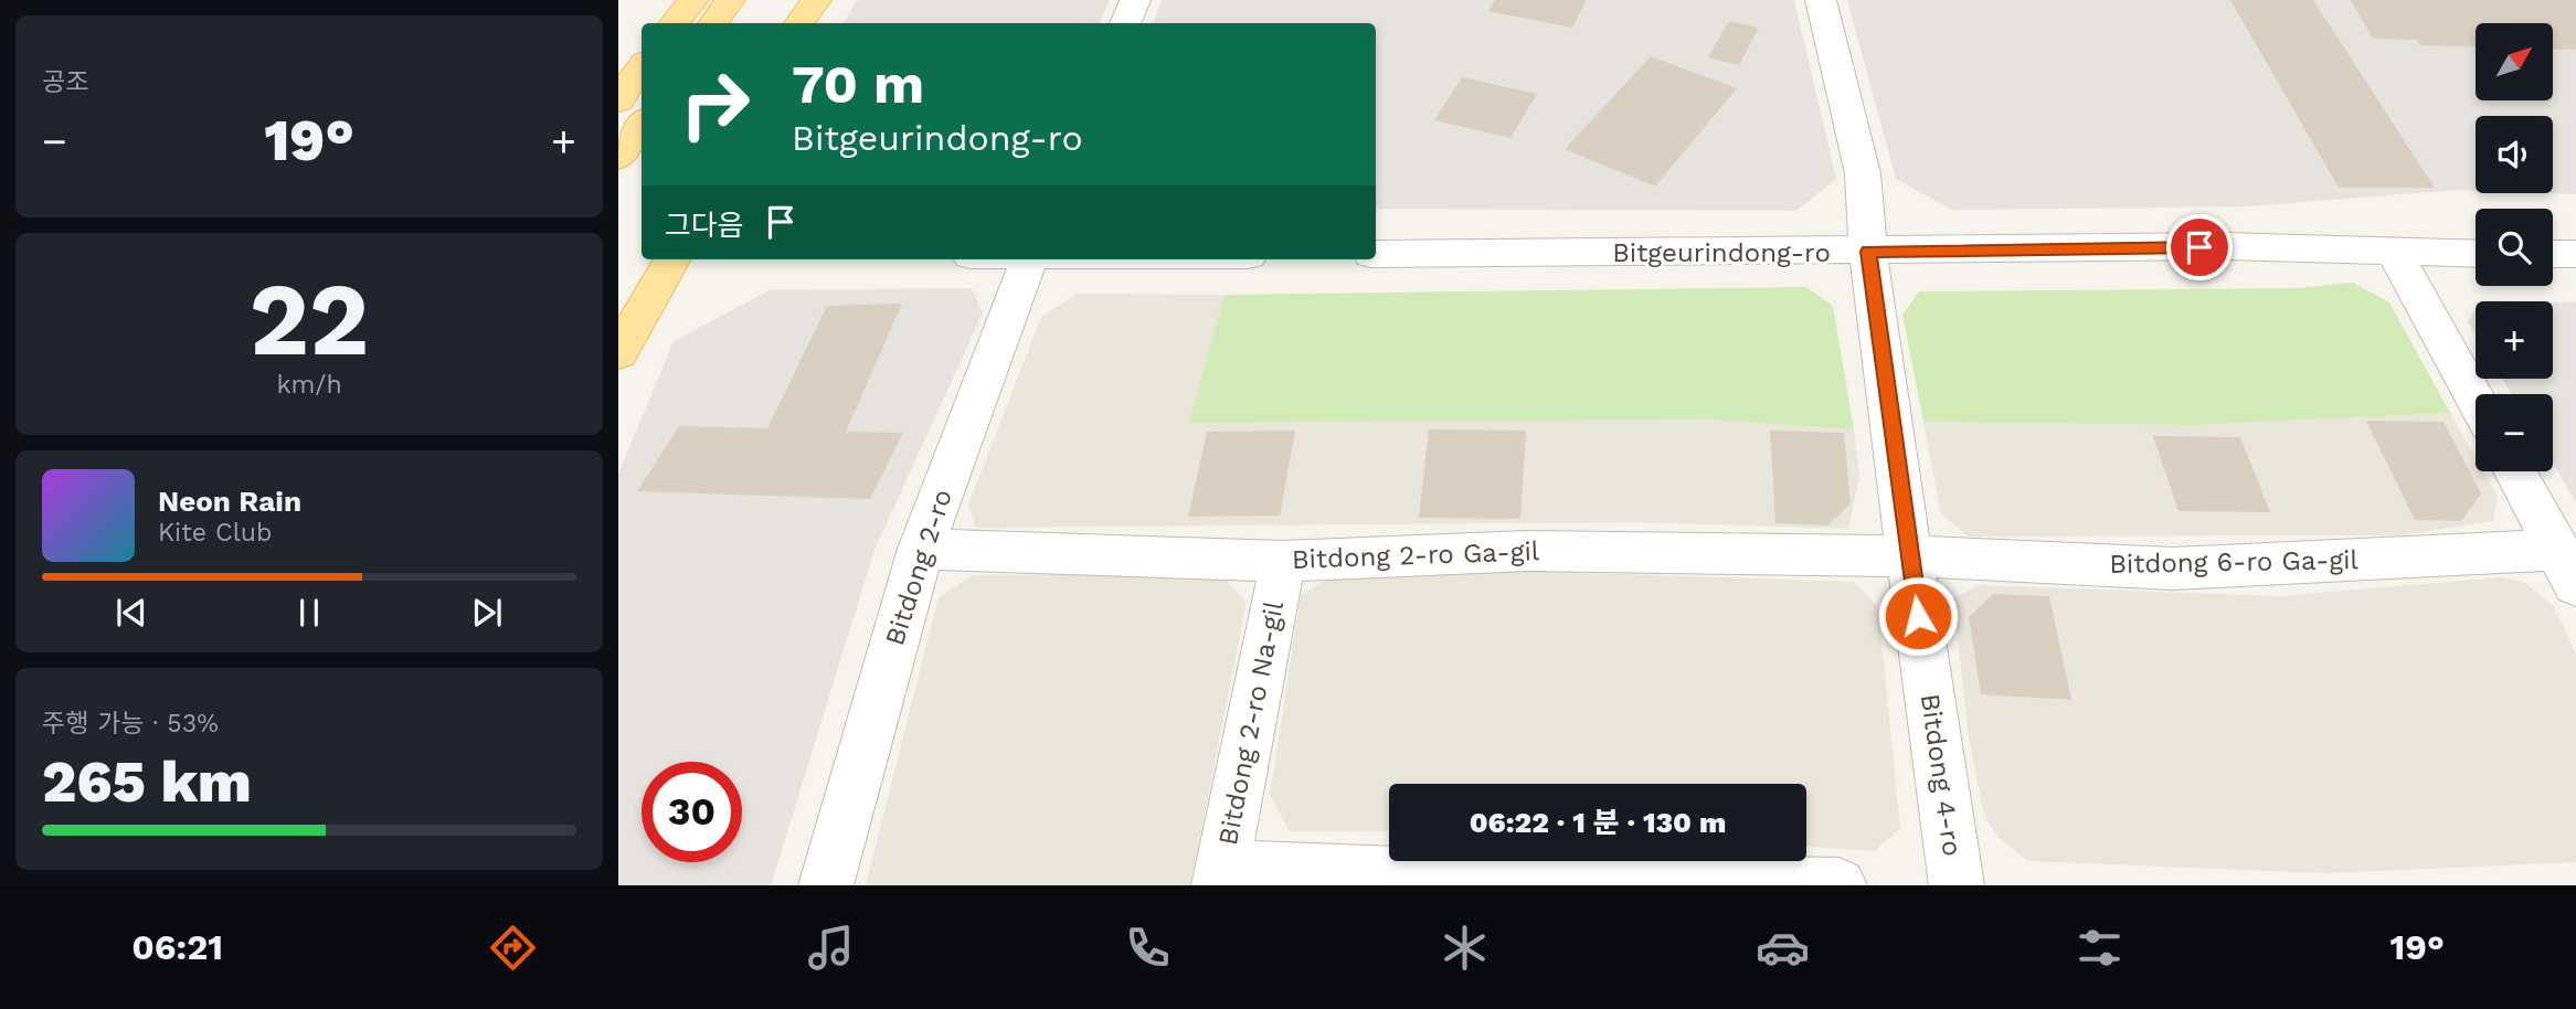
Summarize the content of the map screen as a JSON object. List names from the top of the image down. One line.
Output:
{"streets":{"street":["Bitgeurindong-ro","Bitdong 2-ro Ga-gil","Bitdong 6-ro Ga-gil","Bitdong 2-ro","Bitdong 2-ro Na-gil","Bitdong 4-ro"]},"crossings":[["Bitgeurindong-ro","Bitdong 4-ro"],["Bitdong 2-ro Ga-gil","Bitdong 6-ro Ga-gil"],["Bitdong 2-ro Ga-gil","Bitdong 2-ro"],["Bitdong 2-ro Ga-gil","Bitdong 2-ro Na-gil"],["Bitdong 2-ro Ga-gil","Bitdong 4-ro"],["Bitdong 6-ro Ga-gil","Bitdong 4-ro"]],"north":"top right","page":{"tile":["공조",["22","km/h"],["주행 가능 · 53%","265 km"]],"map_buttons":["+","−"],"turn":["70 m","Bitgeurindong-ro"],"heat":["−","19°","+"],"then":"그다음","song":["Neon Rain","Kite Club"],"limit":"30","trip":"06:22 · 1 분 · 130 m","tabs":["06:21","19°"]}}
